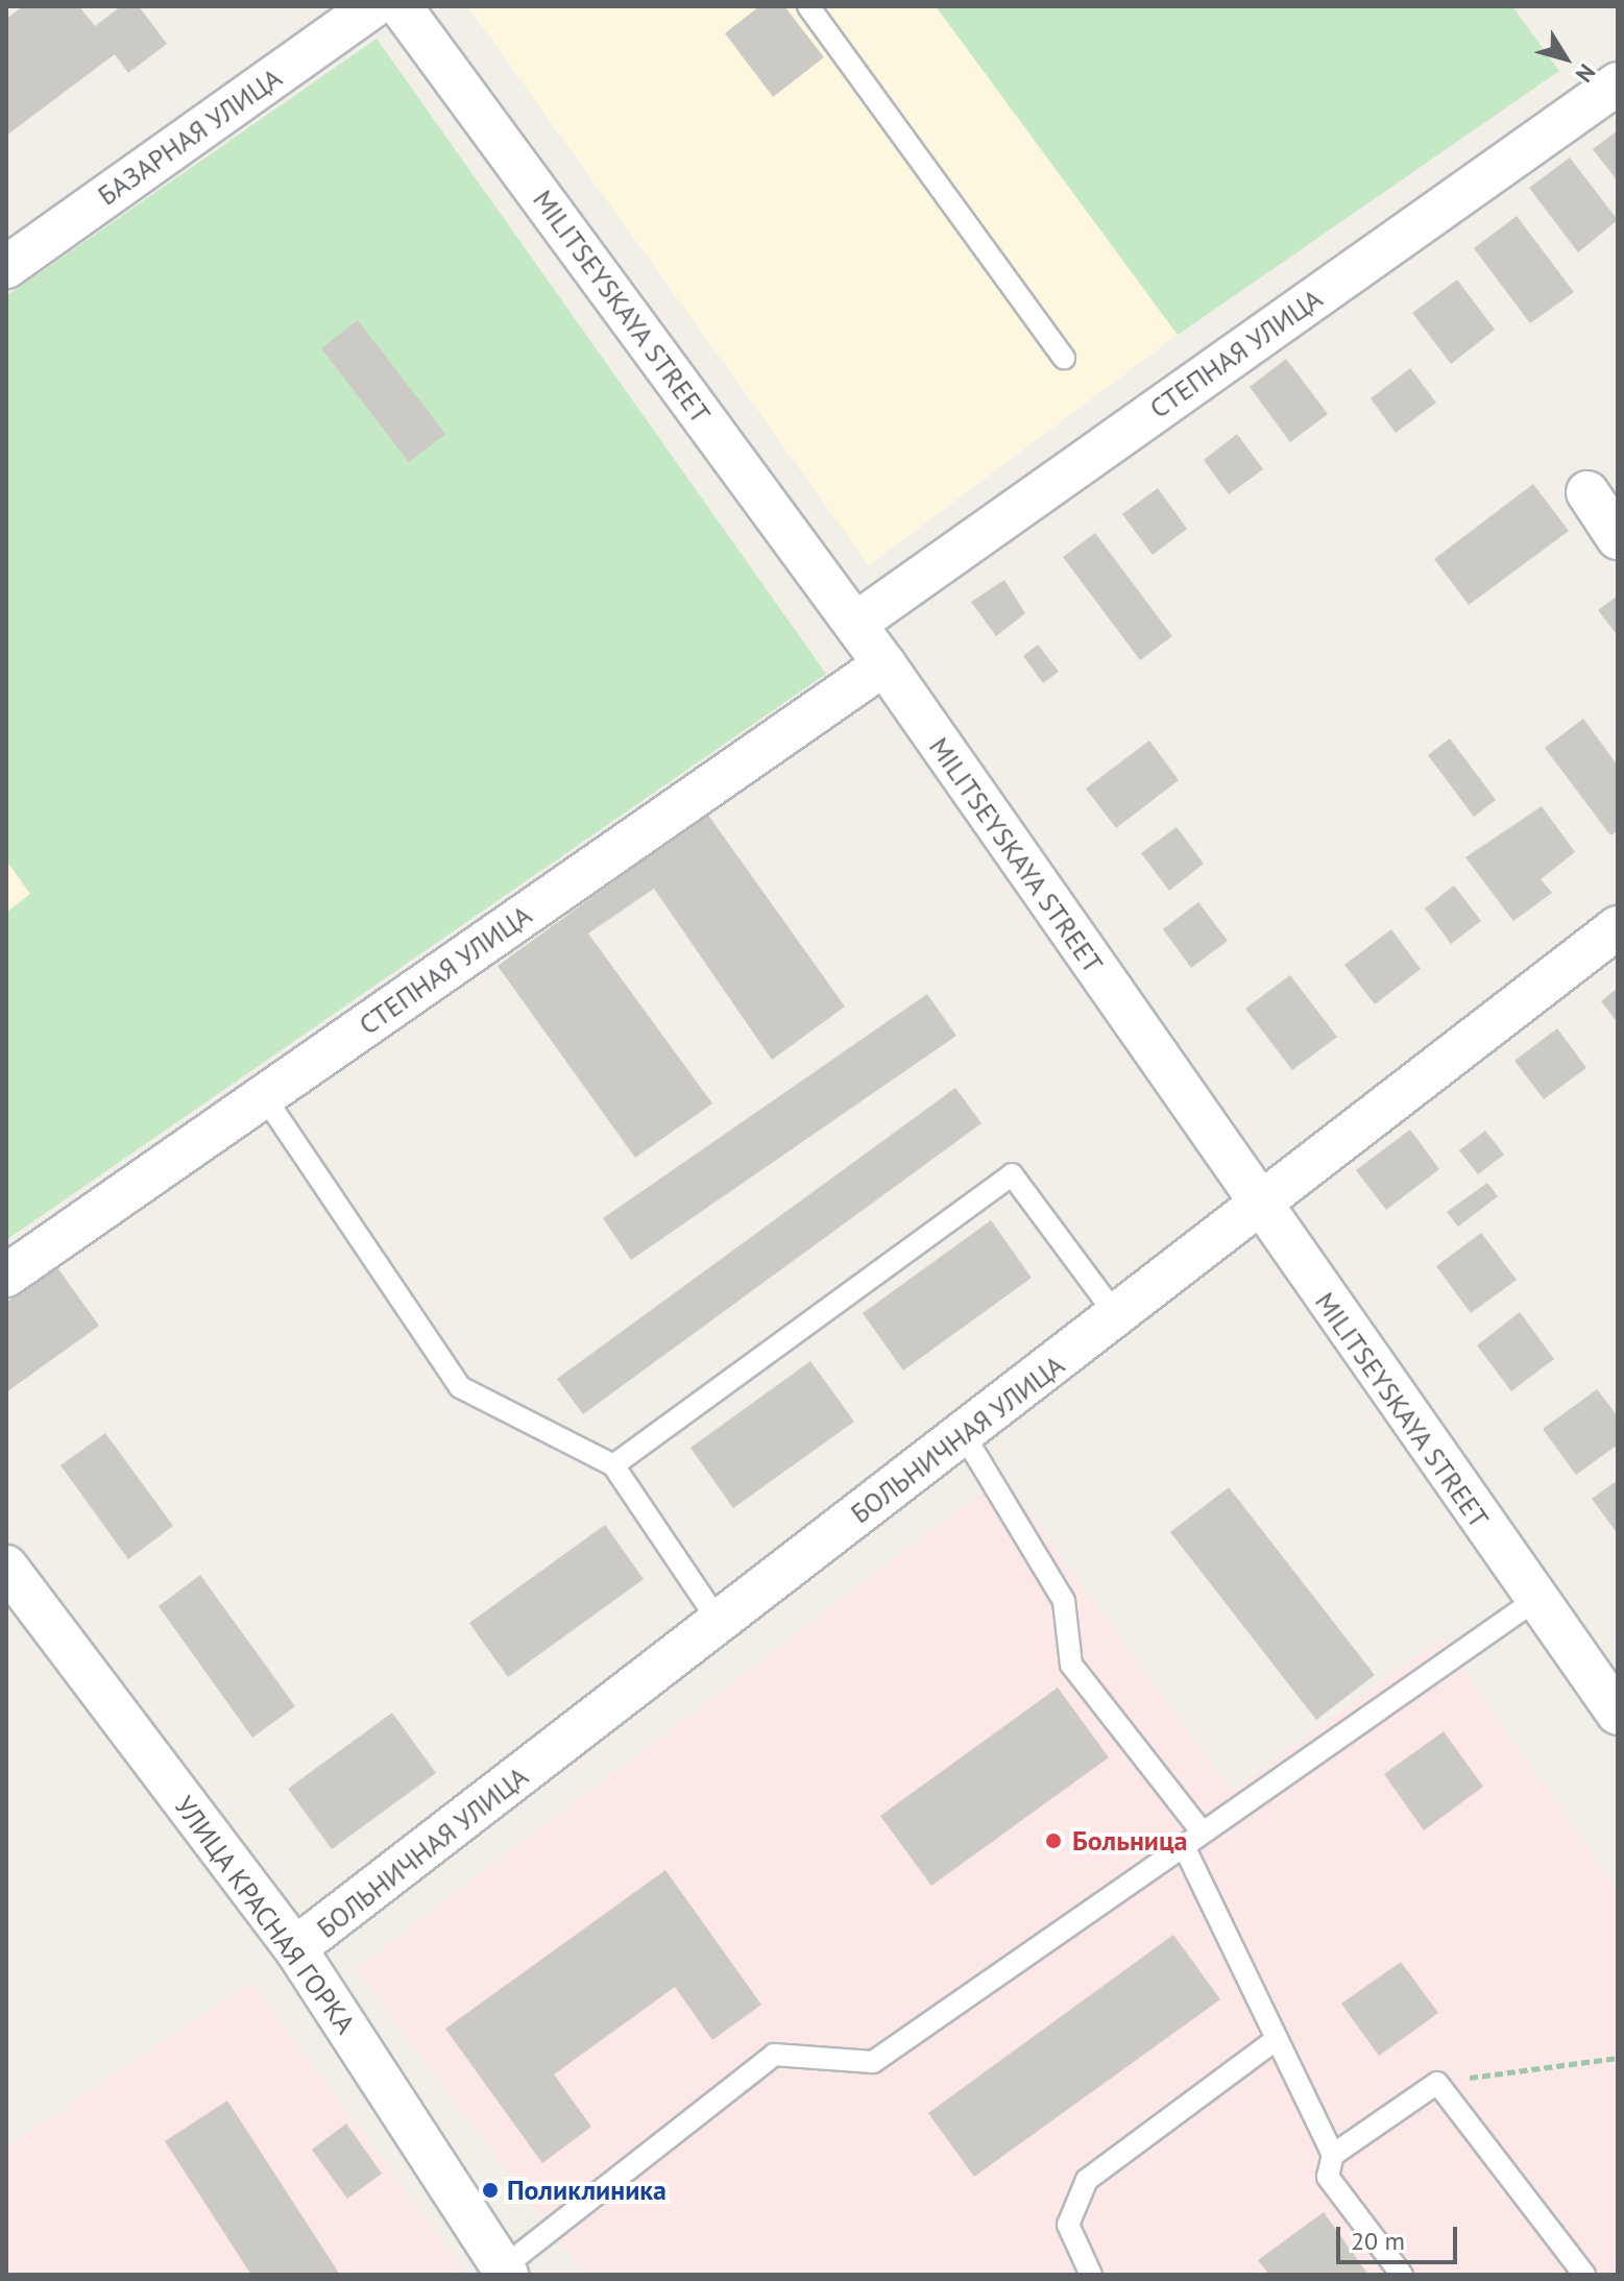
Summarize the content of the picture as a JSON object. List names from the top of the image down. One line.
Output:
{"streets":{"street":["БАЗАРНАЯ УЛИЦА","MILITSEYSKAYA STREET","СТЕПНАЯ УЛИЦА","БОЛЬНИЧНАЯ УЛИЦА","УЛИЦА КРАСНАЯ ГОРКА"]},"crossings":[["MILITSEYSKAYA STREET","СТЕПНАЯ УЛИЦА"],["MILITSEYSKAYA STREET","БОЛЬНИЧНАЯ УЛИЦА"],["БОЛЬНИЧНАЯ УЛИЦА","УЛИЦА КРАСНАЯ ГОРКА"]],"places":["Больница","Поликлиника"],"scale_bar":"20 m","north":"bottom right"}
